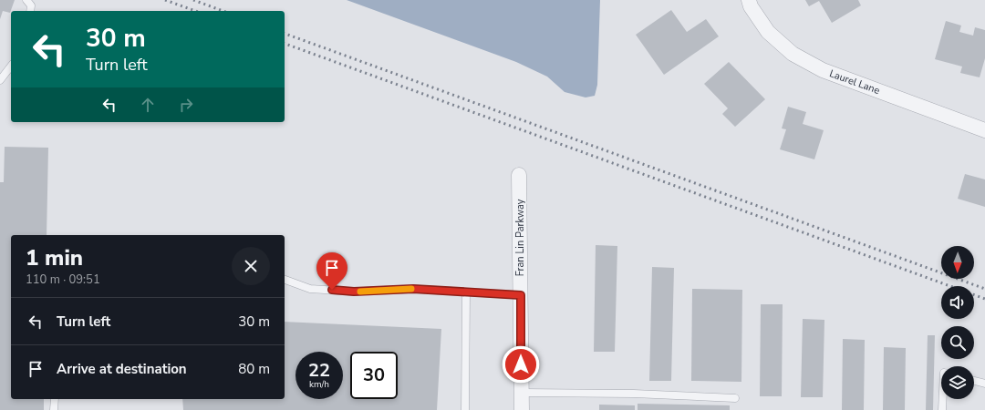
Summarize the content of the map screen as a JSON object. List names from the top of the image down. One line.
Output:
{"streets":{"street":["Laurel Lane","Fran Lin Parkway"]},"north":"bottom","page":{"turn":["30 m","Turn left"],"heading":["1 min","110 m · 09:51"],"list":[{"name":"Turn left","value":"30 m"},{"name":"Arrive at destination","value":"80 m"}],"speed":"22 km/h","limit":"30"}}
